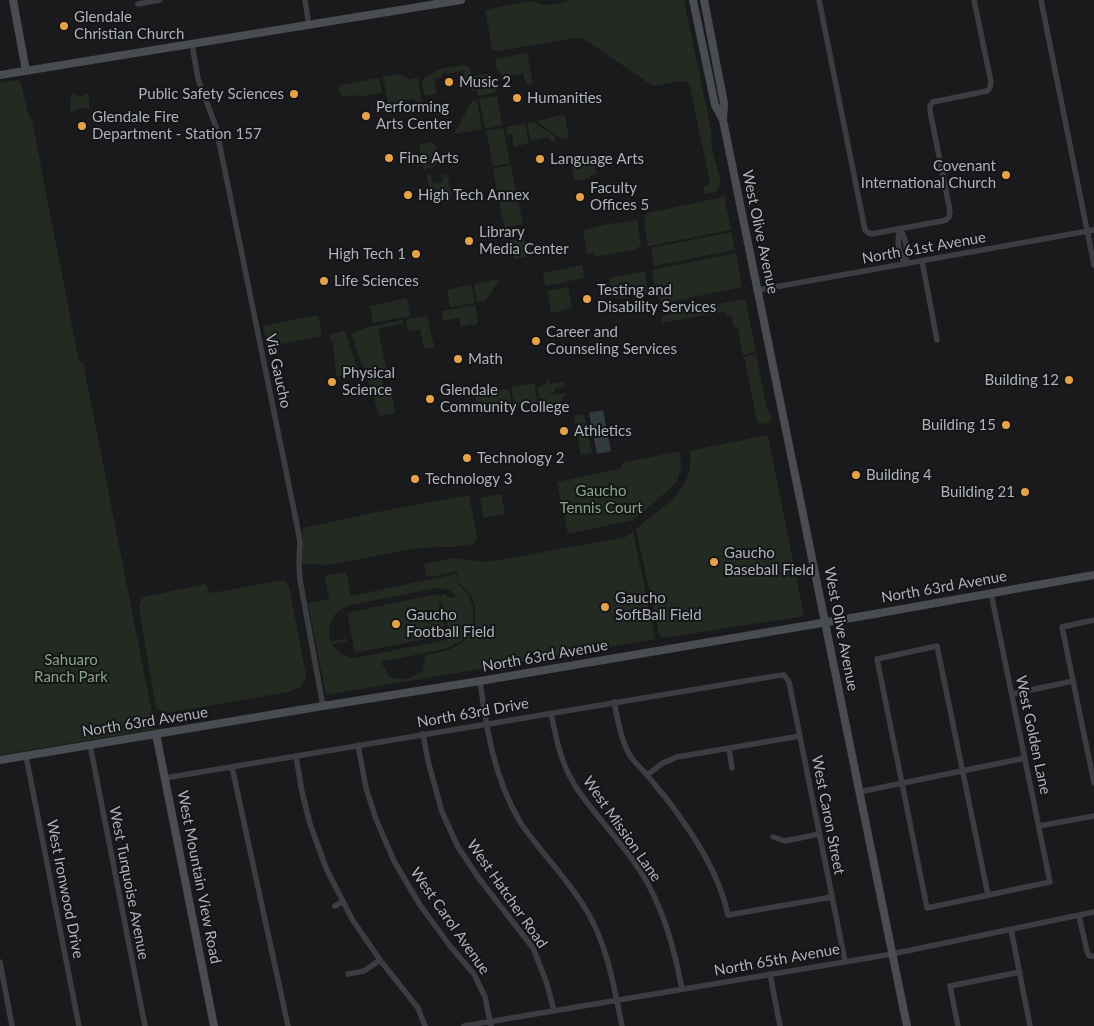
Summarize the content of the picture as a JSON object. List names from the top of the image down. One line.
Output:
{"streets":{"main road":["West Olive Avenue","North 63rd Avenue","West Mountain View Road"],"street":["North 61st Avenue","Via Gaucho","North 63rd Drive","West Golden Lane","West Caron Street","West Mission Lane","West Turquoise Avenue","West Ironwood Drive","West Hatcher Road","West Carol Avenue","North 65th Avenue"]},"crossings":[["West Olive Avenue","North 61st Avenue"],["West Olive Avenue","North 63rd Avenue"],["West Olive Avenue","North 65th Avenue"],["Via Gaucho","North 63rd Avenue"],["North 63rd Avenue","West Golden Lane"],["North 63rd Avenue","West Mountain View Road"],["North 63rd Avenue","West Turquoise Avenue"],["North 63rd Avenue","West Ironwood Drive"],["North 63rd Drive","West Caron Street"],["North 63rd Drive","West Mission Lane"],["North 63rd Drive","West Mountain View Road"],["North 63rd Drive","West Hatcher Road"],["North 63rd Drive","West Carol Avenue"],["West Caron Street","North 65th Avenue"],["West Mission Lane","North 65th Avenue"],["West Hatcher Road","North 65th Avenue"],["West Carol Avenue","North 65th Avenue"]],"parks":["Gaucho Tennis Court","Sahuaro Ranch Park"],"places":["Glendale Christian Church","Music 2","Public Safety Sciences","Humanities","Performing Arts Center","Glendale Fire Department - Station 157","Fine Arts","Language Arts","Covenant International Church","High Tech Annex","Faculty Offices 5","Library Media Center","High Tech 1","Life Sciences","Testing and Disability Services","Career and Counseling Services","Math","Building 12","Physical Science","Glendale Community College","Building 15","Athletics","Technology 2","Building 4","Technology 3","Building 21","Gaucho Baseball Field","Gaucho SoftBall Field","Gaucho Football Field"]}
